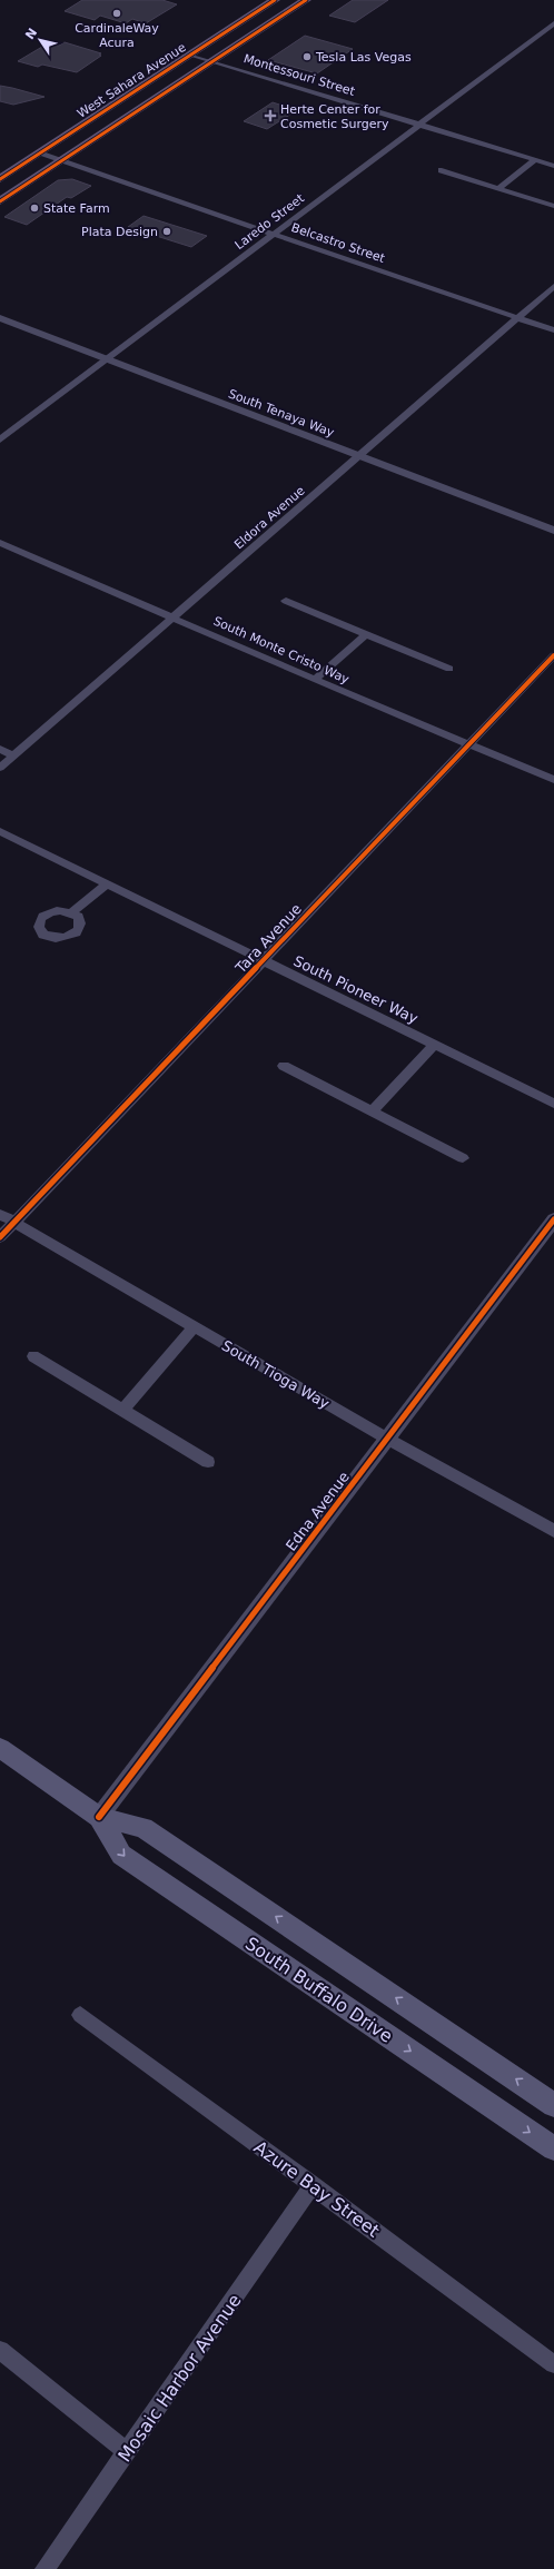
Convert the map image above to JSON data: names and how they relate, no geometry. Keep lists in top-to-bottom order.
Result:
{
  "streets": {
    "main road": ["West Sahara Avenue", "South Buffalo Drive"],
    "street": [
      "Montessouri Street",
      "Laredo Street",
      "Belcastro Street",
      "South Tenaya Way",
      "Eldora Avenue",
      "South Monte Cristo Way",
      "Tara Avenue",
      "South Pioneer Way",
      "South Tioga Way",
      "Edna Avenue",
      "Azure Bay Street",
      "Mosaic Harbor Avenue"
    ]
  },
  "crossings": [
    ["Montessouri Street", "West Sahara Avenue"],
    ["Montessouri Street", "Laredo Street"],
    ["West Sahara Avenue", "Belcastro Street"],
    ["Laredo Street", "Belcastro Street"],
    ["Laredo Street", "South Tenaya Way"],
    ["Belcastro Street", "Eldora Avenue"],
    ["South Tenaya Way", "Eldora Avenue"],
    ["Eldora Avenue", "South Monte Cristo Way"],
    ["South Monte Cristo Way", "Tara Avenue"],
    ["Tara Avenue", "South Pioneer Way"],
    ["Tara Avenue", "South Tioga Way"],
    ["South Tioga Way", "Edna Avenue"],
    ["Edna Avenue", "South Buffalo Drive"],
    ["Azure Bay Street", "Mosaic Harbor Avenue"]
  ],
  "places": {
    "other": [
      "CardinaleWay Acura",
      "Tesla Las Vegas",
      "State Farm",
      "Plata Design"
    ],
    "health": ["Herte Center for Cosmetic Surgery"]
  },
  "north": "top left"
}
